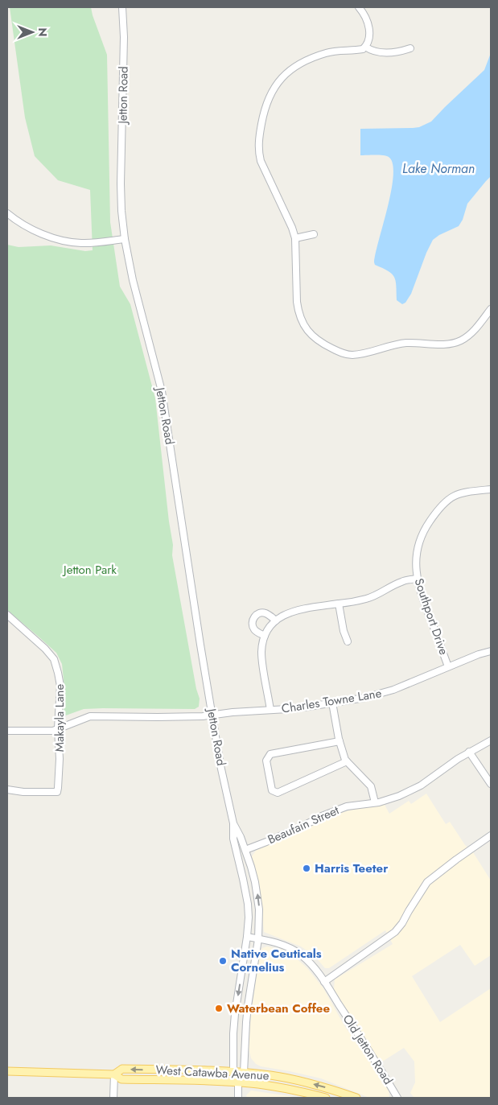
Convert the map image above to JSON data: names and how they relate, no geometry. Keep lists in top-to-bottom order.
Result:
{
  "streets": {
    "main road": ["West Catawba Avenue"],
    "street": [
      "Jetton Road",
      "Southport Drive",
      "Charles Towne Lane",
      "Makayla Lane",
      "Beaufain Street",
      "Old Jetton Road"
    ]
  },
  "crossings": [
    ["Jetton Road", "Charles Towne Lane"],
    ["Jetton Road", "Beaufain Street"],
    ["Jetton Road", "Old Jetton Road"],
    ["Jetton Road", "West Catawba Avenue"],
    ["Southport Drive", "Charles Towne Lane"],
    ["Charles Towne Lane", "Makayla Lane"]
  ],
  "water": ["Lake Norman"],
  "parks": ["Jetton Park"],
  "places": ["Harris Teeter", "Native Ceuticals Cornelius", "Waterbean Coffee"],
  "north": "right"
}
